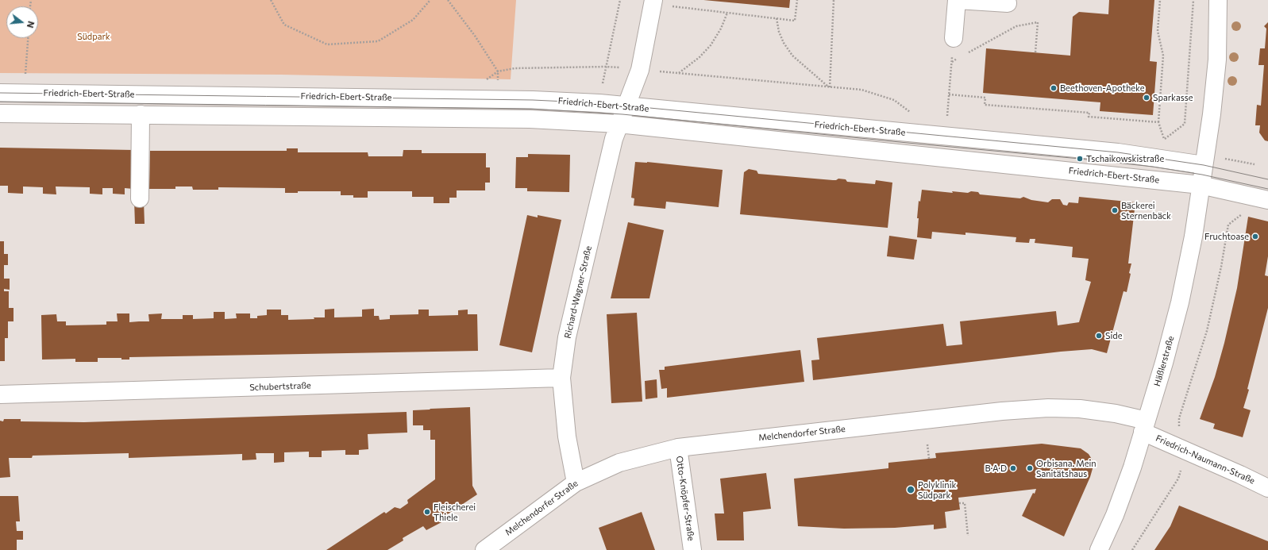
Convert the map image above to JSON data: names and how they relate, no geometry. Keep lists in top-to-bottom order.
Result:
{
  "streets": {
    "street": [
      "Friedrich-Ebert-Straße",
      "Richard-Wagner-Straße",
      "Häßlerstraße",
      "Schubertstraße",
      "Melchendorfer Straße",
      "Friedrich-Naumann-Straße",
      "Otto-Knöpfer-Straße"
    ]
  },
  "crossings": [
    ["Friedrich-Ebert-Straße", "Richard-Wagner-Straße"],
    ["Friedrich-Ebert-Straße", "Häßlerstraße"],
    ["Richard-Wagner-Straße", "Schubertstraße"],
    ["Richard-Wagner-Straße", "Melchendorfer Straße"],
    ["Häßlerstraße", "Melchendorfer Straße"],
    ["Häßlerstraße", "Friedrich-Naumann-Straße"],
    ["Melchendorfer Straße", "Friedrich-Naumann-Straße"],
    ["Melchendorfer Straße", "Otto-Knöpfer-Straße"]
  ],
  "parks": ["Südpark"],
  "places": [
    "Beethoven-Apotheke",
    "Sparkasse",
    "Tschaikowskistraße",
    "Bäckerei Sternenbäck",
    "Fruchtoase",
    "Side",
    "B·A·D",
    "Orbisana. Mein Sanitätshaus",
    "Polyklinik Südpark",
    "Fleischerei Thiele"
  ],
  "north": "right"
}
